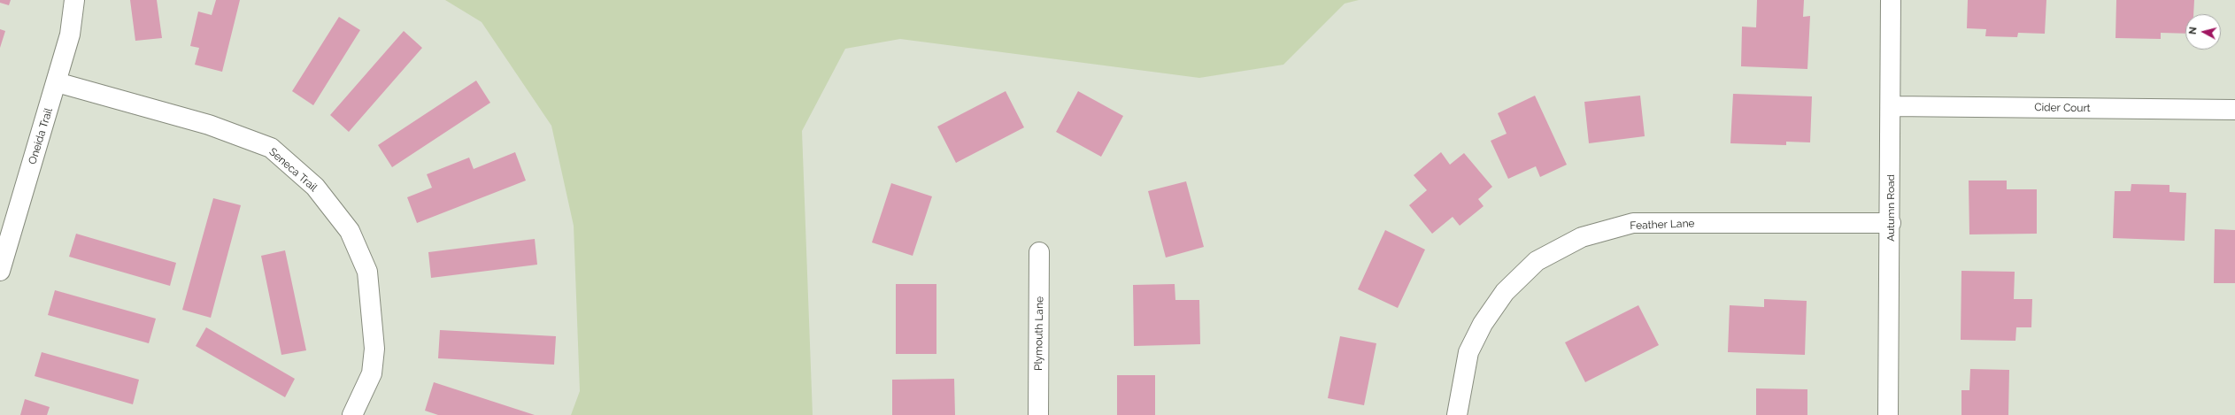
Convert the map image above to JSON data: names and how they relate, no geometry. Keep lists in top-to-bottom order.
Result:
{
  "streets": {
    "street": [
      "Cider Court",
      "Oneida Trail",
      "Seneca Trail",
      "Autumn Road",
      "Feather Lane",
      "Plymouth Lane"
    ]
  },
  "crossings": [
    ["Cider Court", "Autumn Road"],
    ["Oneida Trail", "Seneca Trail"],
    ["Autumn Road", "Feather Lane"]
  ],
  "north": "left"
}
